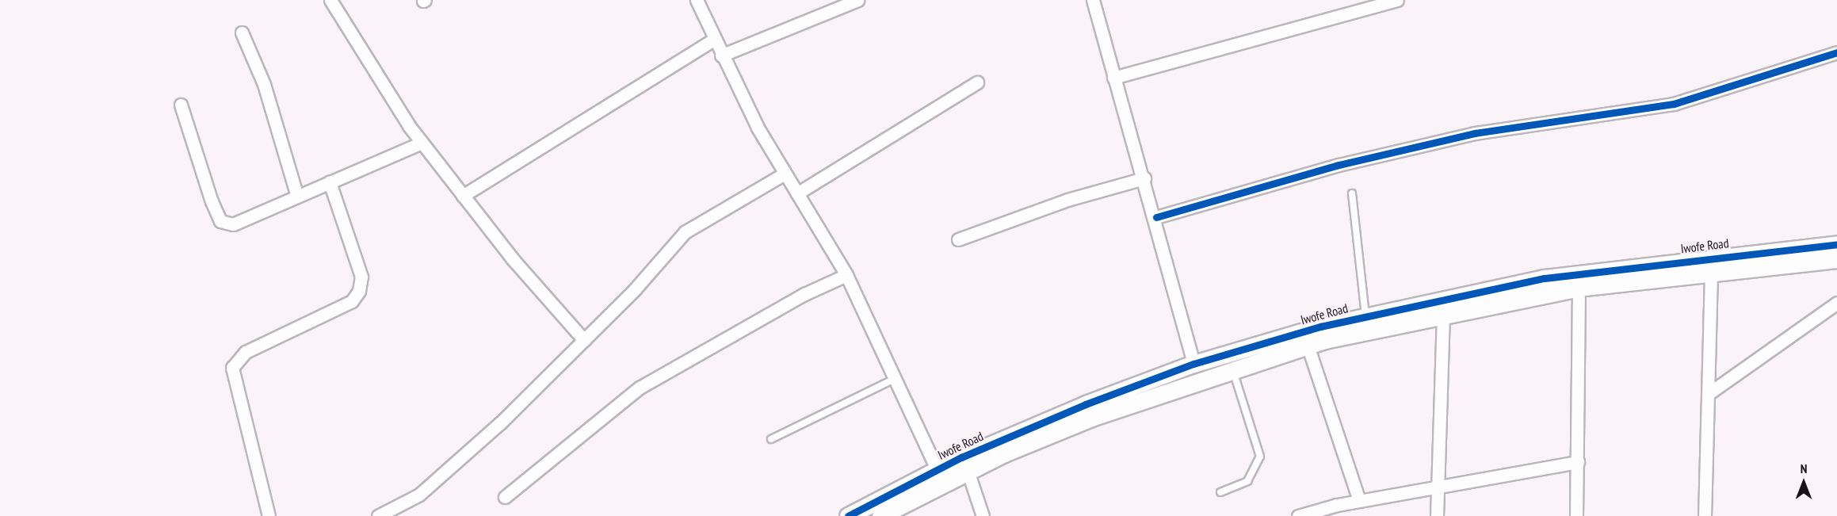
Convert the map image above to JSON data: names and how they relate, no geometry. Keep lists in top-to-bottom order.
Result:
{
  "streets": {
    "street": ["Iwofe Road"]
  },
  "north": "top"
}
